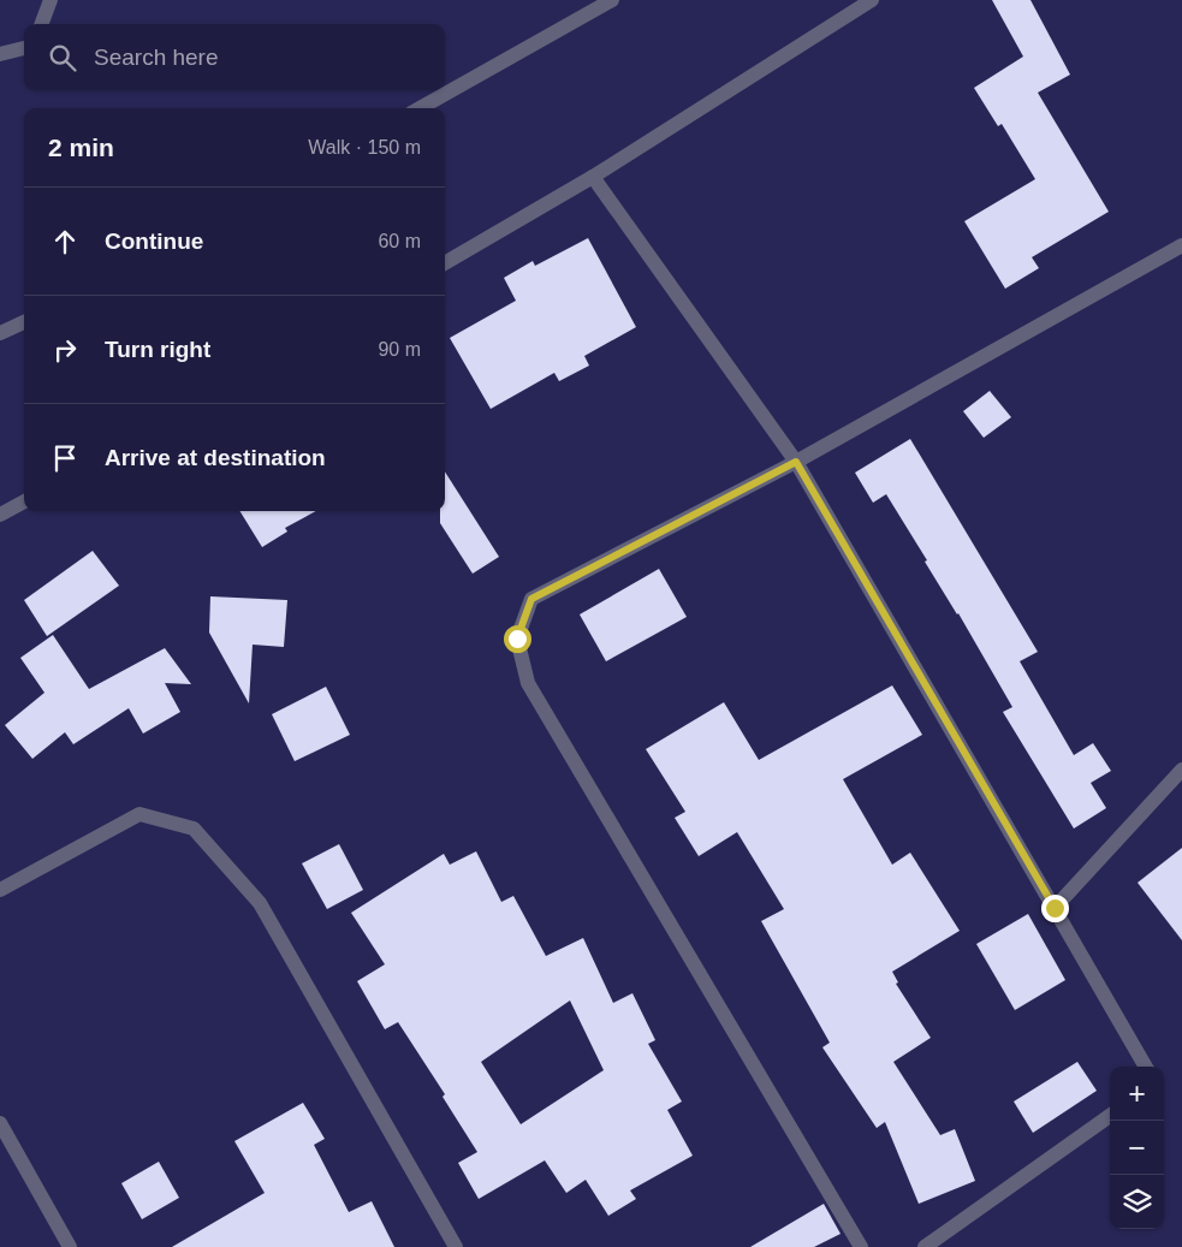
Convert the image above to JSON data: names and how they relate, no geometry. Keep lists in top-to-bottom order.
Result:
{
  "page": {
    "search": "Search here",
    "heading": ["2 min", "Walk · 150 m"],
    "list": [
      ["Continue", "60 m"],
      ["Turn right", "90 m"],
      "Arrive at destination"
    ],
    "map_buttons": ["+", "−"]
  }
}
